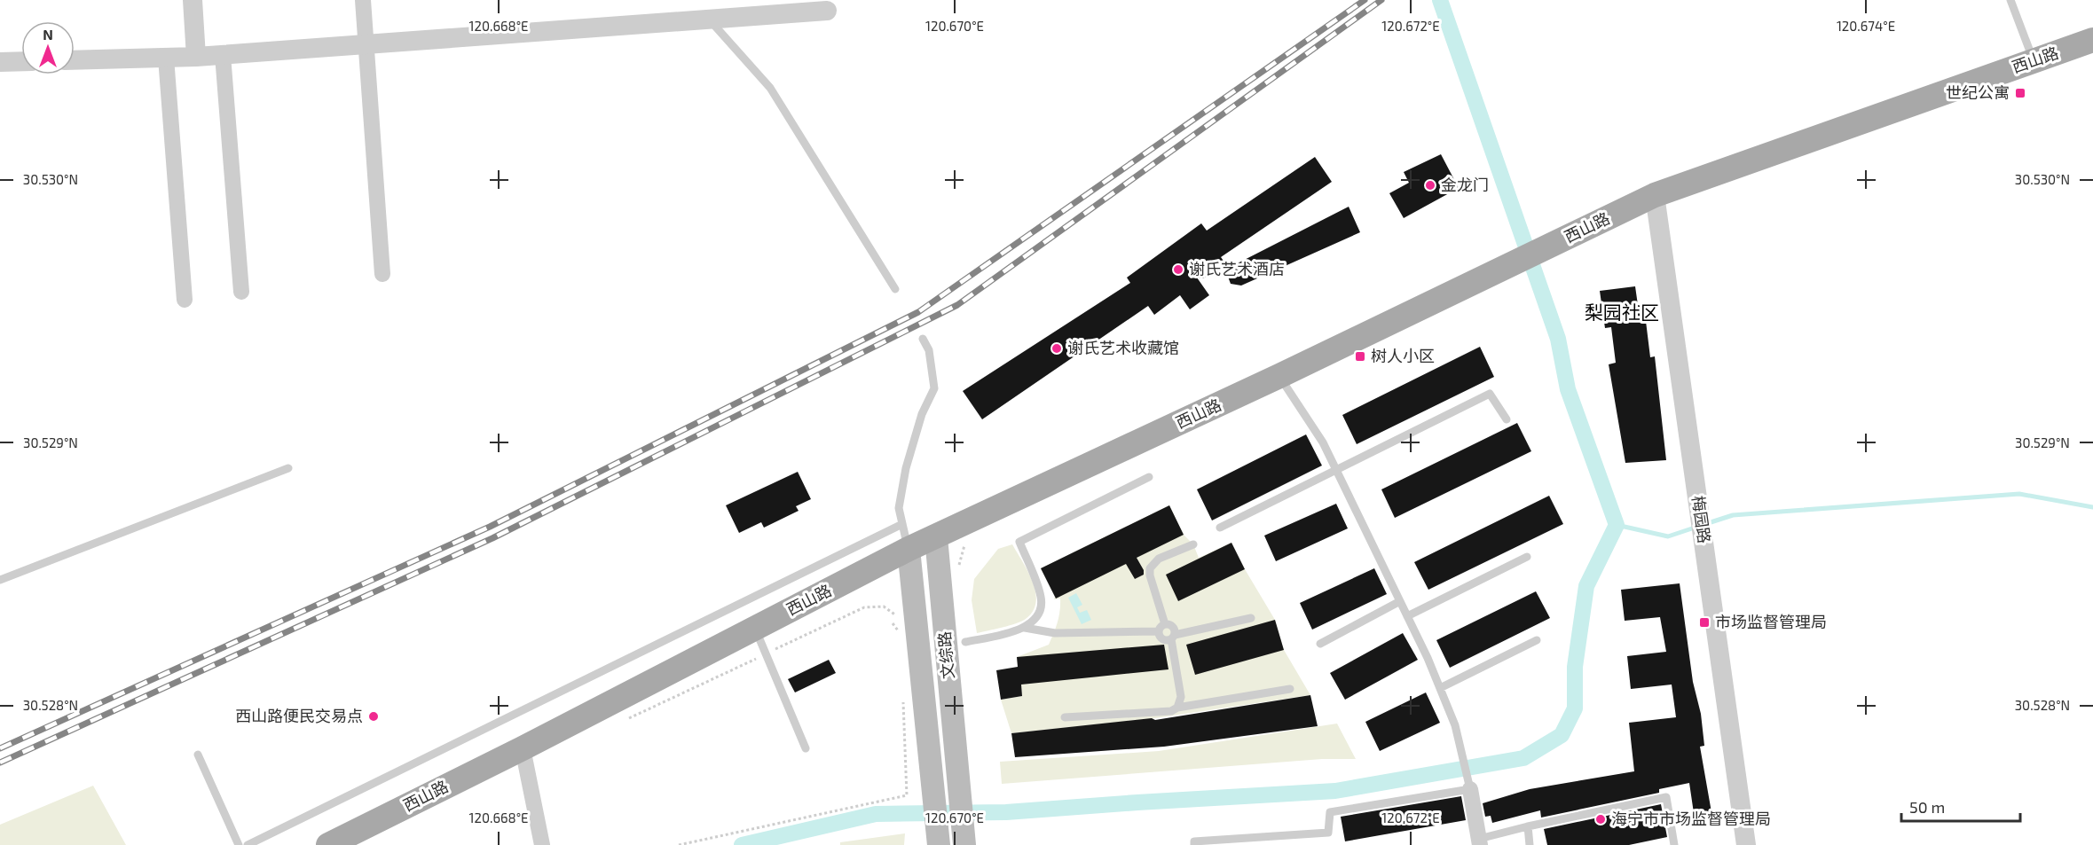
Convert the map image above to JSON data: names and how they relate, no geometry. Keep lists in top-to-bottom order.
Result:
{
  "streets": {
    "main road": ["西山路", "文综路"],
    "street": ["梅园路"]
  },
  "crossings": [
    ["西山路", "梅园路"],
    ["西山路", "文综路"]
  ],
  "districts": ["梨园社区"],
  "places": {
    "transit": ["世纪公寓", "树人小区", "市场监督管理局"],
    "other": [
      "金龙门",
      "谢氏艺术酒店",
      "谢氏艺术收藏馆",
      "西山路便民交易点",
      "海宁市市场监督管理局"
    ]
  },
  "scale_bar": "50 m",
  "north": "top",
  "coordinates": [
    "120.668°E",
    "120.670°E",
    "120.672°E",
    "120.674°E",
    "30.530°N",
    "30.529°N",
    "30.528°N"
  ]
}
